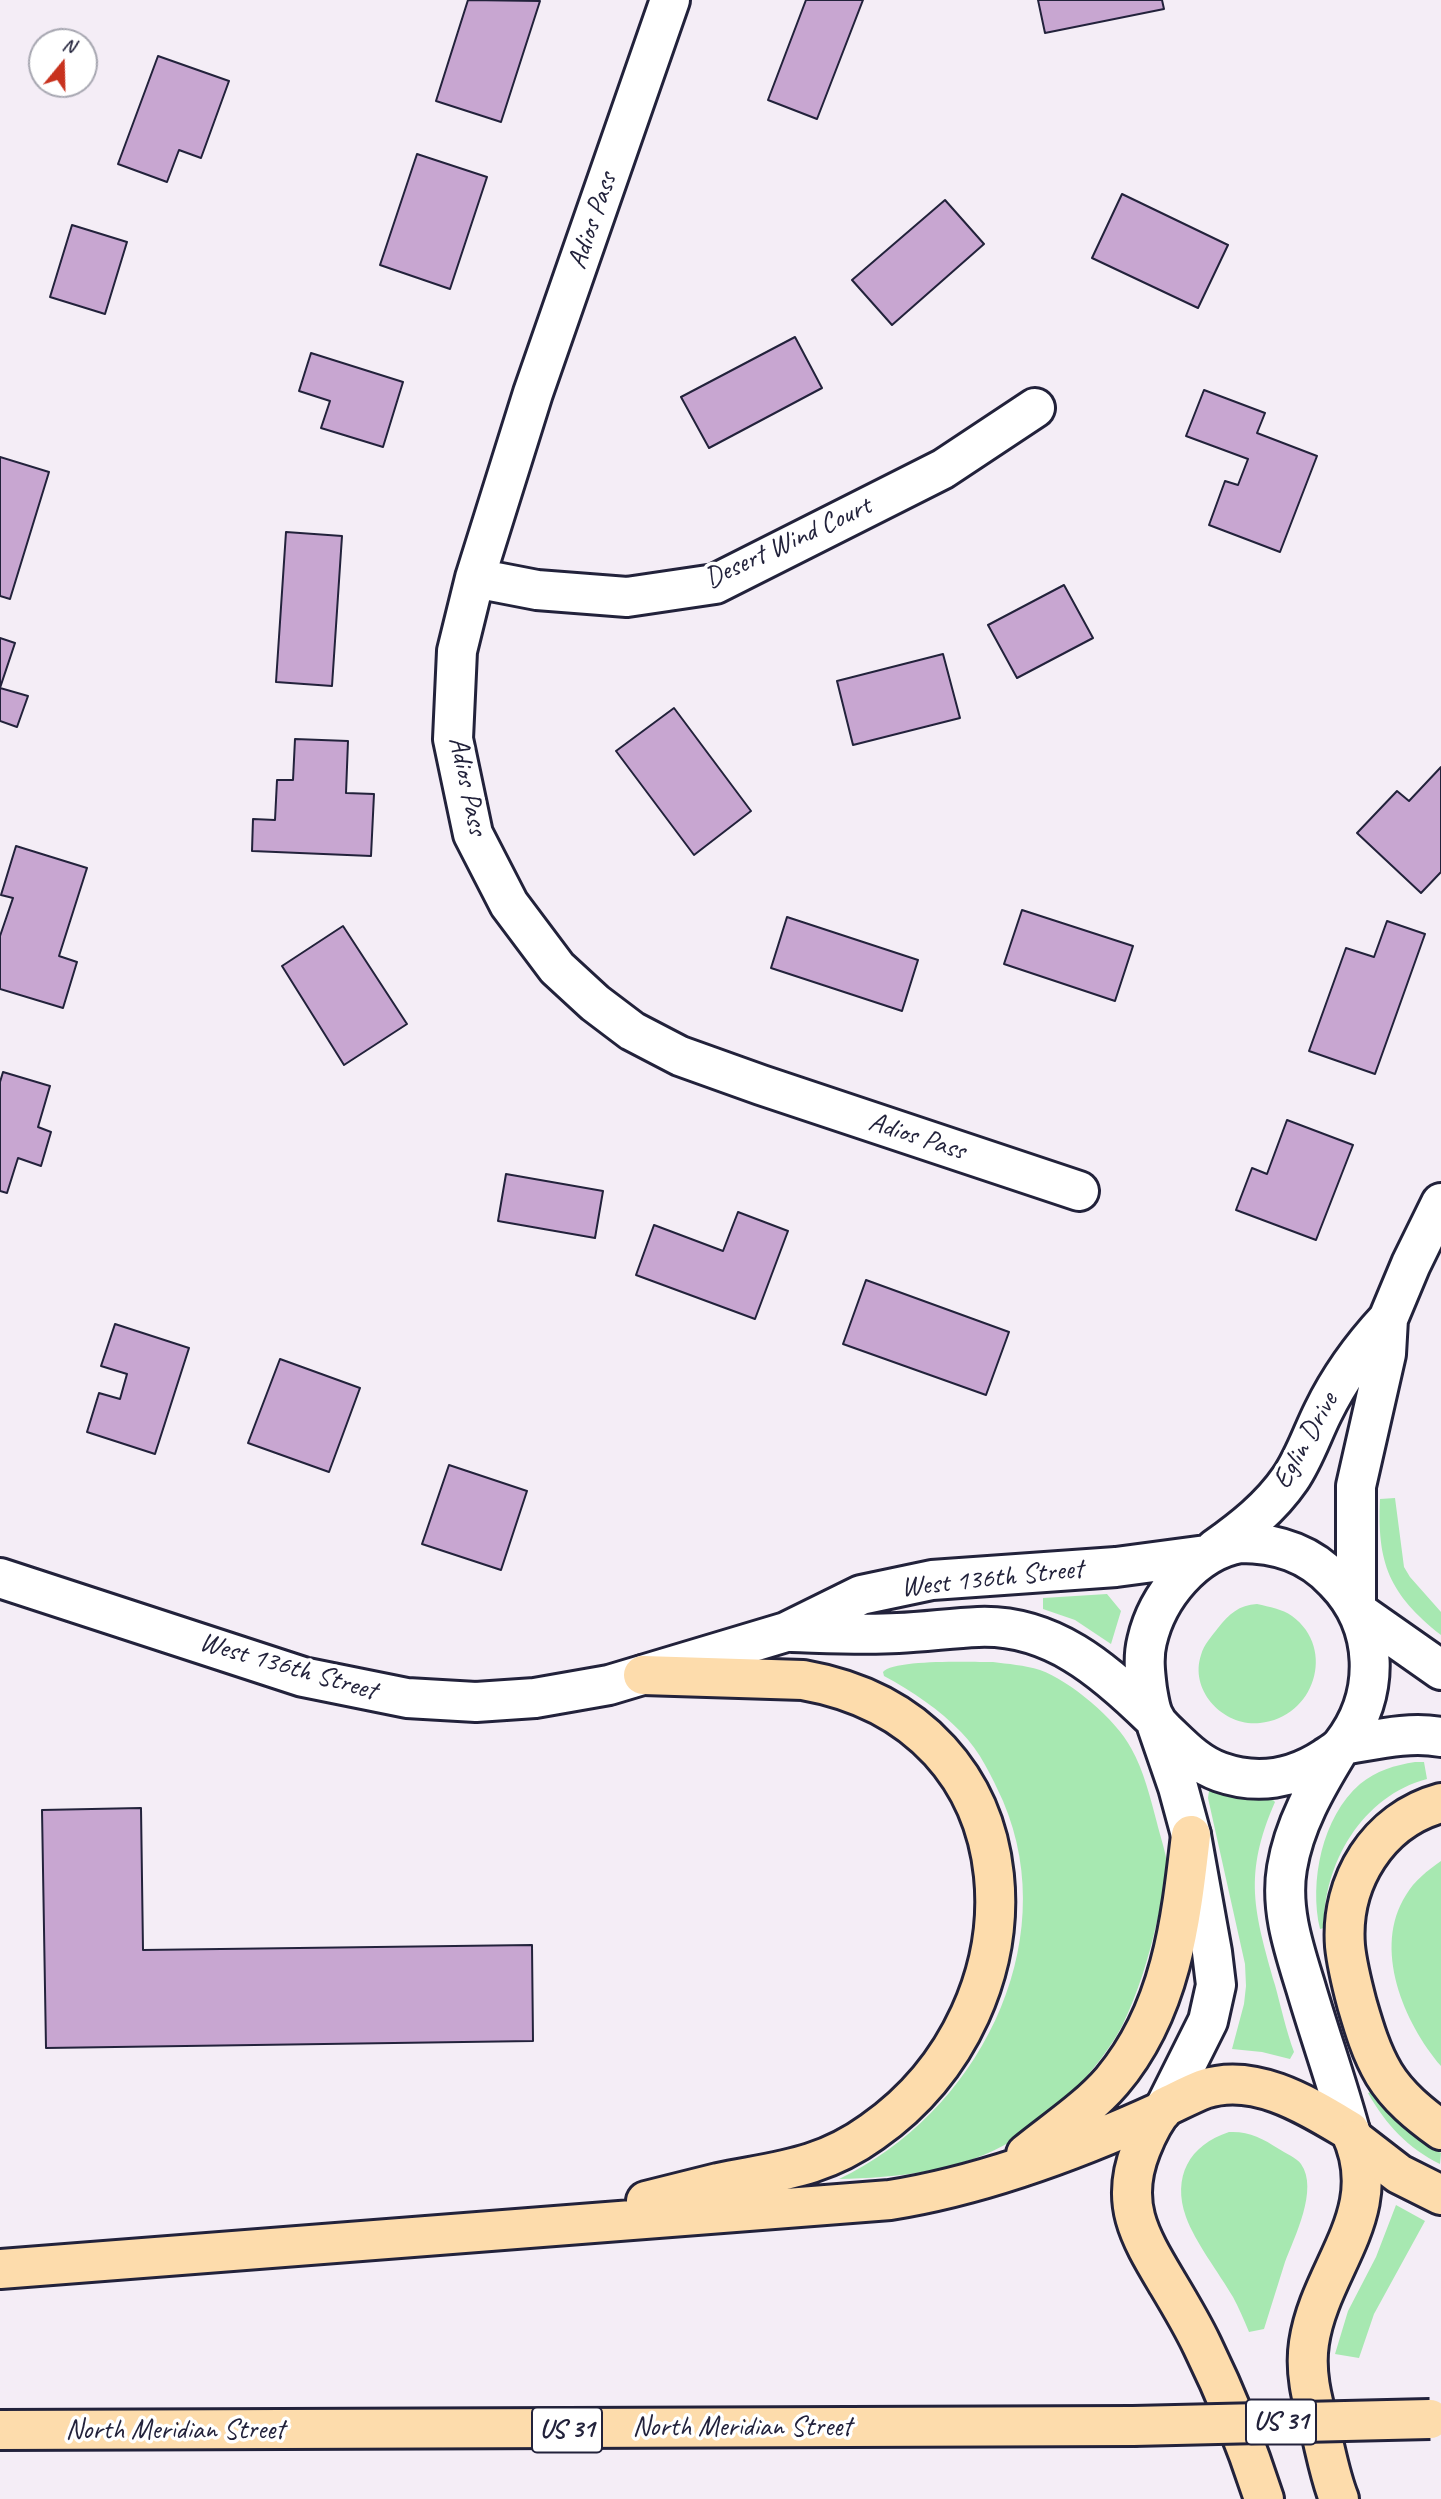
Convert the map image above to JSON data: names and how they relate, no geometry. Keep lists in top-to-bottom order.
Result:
{
  "streets": {
    "main road": ["US 31", "North Meridian Street"],
    "street": [
      "Adios Pass",
      "Desert Wind Court",
      "Eglin Drive",
      "West 136th Street"
    ]
  },
  "crossings": [
    ["Adios Pass", "Desert Wind Court"],
    ["Eglin Drive", "West 136th Street"]
  ],
  "north": "top"
}
